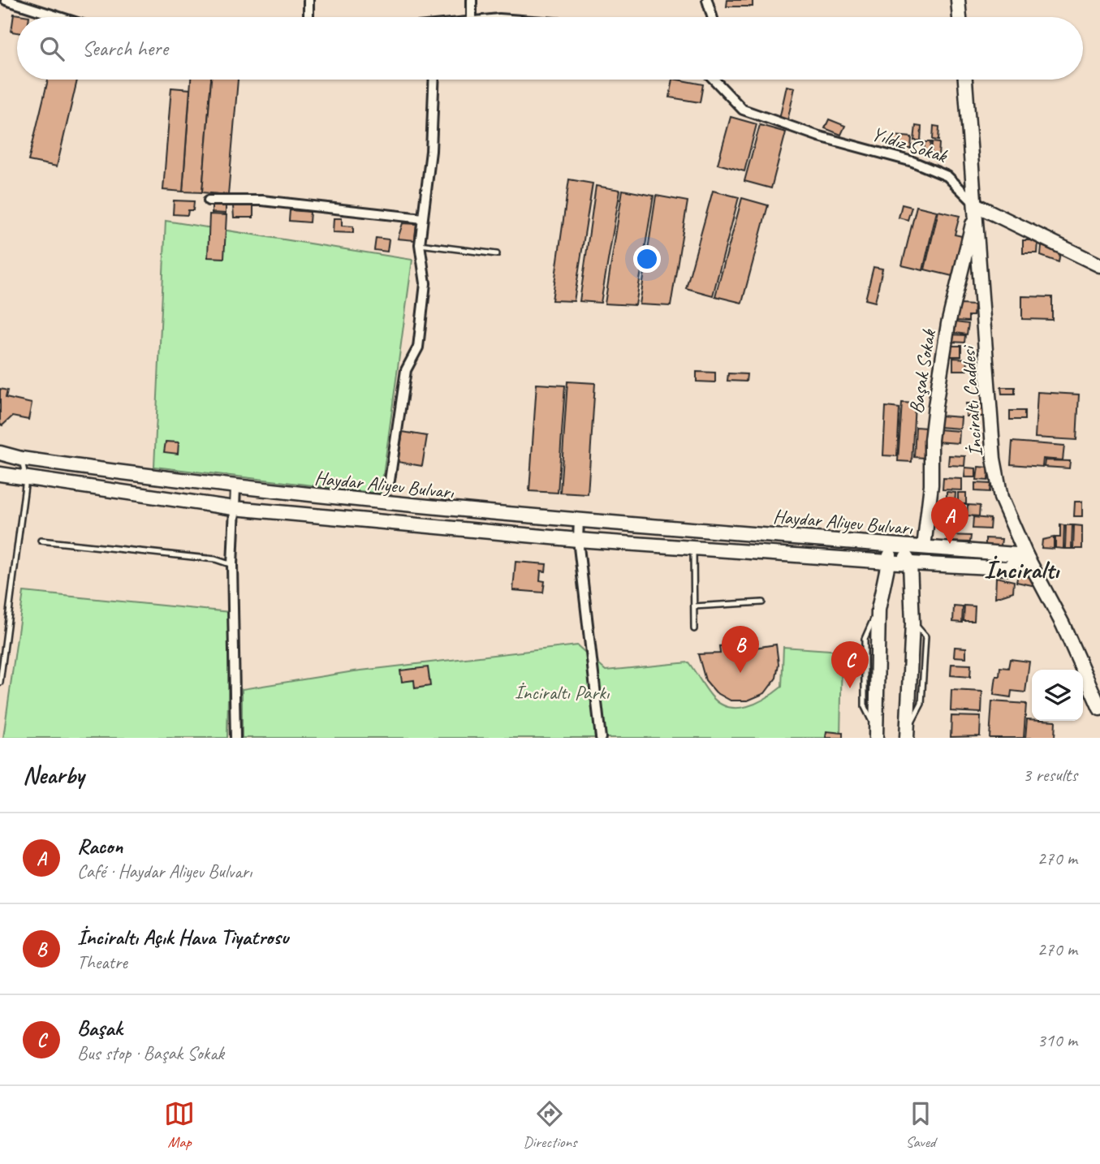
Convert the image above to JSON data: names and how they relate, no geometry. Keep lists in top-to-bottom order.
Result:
{
  "streets": {
    "main road": [
      "Yıldız Sokak",
      "Başak Sokak",
      "İnciraltı Caddesi",
      "Haydar Aliyev Bulvarı"
    ]
  },
  "crossings": [
    ["Yıldız Sokak", "Başak Sokak"],
    ["Yıldız Sokak", "İnciraltı Caddesi"],
    ["Başak Sokak", "İnciraltı Caddesi"],
    ["Başak Sokak", "Haydar Aliyev Bulvarı"],
    ["İnciraltı Caddesi", "Haydar Aliyev Bulvarı"]
  ],
  "districts": ["İnciraltı"],
  "parks": ["İnciraltı Parkı"],
  "page": {
    "search": "Search here",
    "pins": ["A", "B", "C"],
    "heading": ["Nearby", "3 results"],
    "list": [
      {
        "mark": "A",
        "name": "Racon",
        "note": "Café · Haydar Aliyev Bulvarı",
        "value": "270 m"
      },
      {
        "mark": "B",
        "name": "İnciraltı Açık Hava Tiyatrosu",
        "note": "Theatre",
        "value": "270 m"
      },
      {
        "mark": "C",
        "name": "Başak",
        "note": "Bus stop · Başak Sokak",
        "value": "310 m"
      }
    ],
    "nav": ["Map", "Directions", "Saved"]
  }
}
